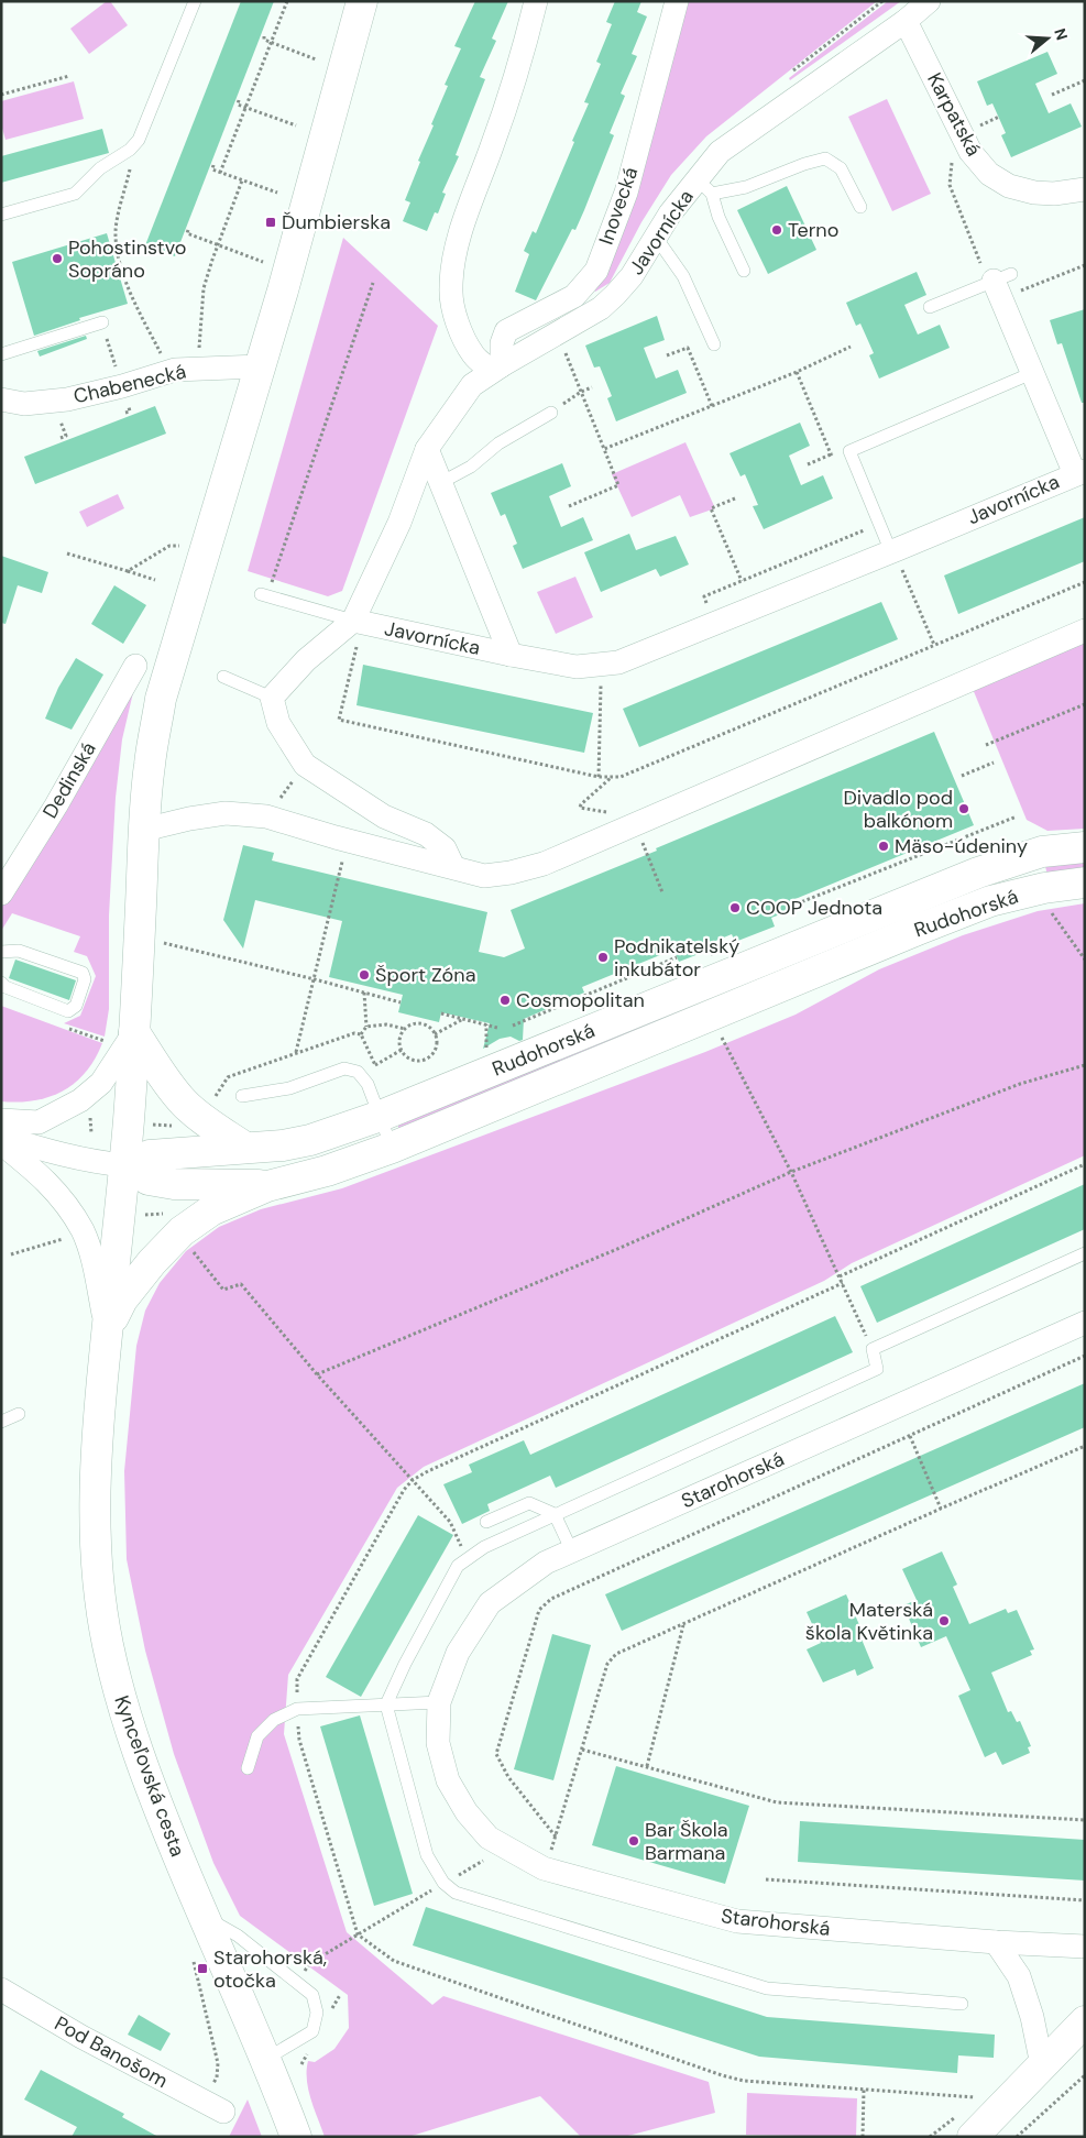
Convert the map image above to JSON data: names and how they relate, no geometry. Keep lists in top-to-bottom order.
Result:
{
  "streets": {
    "street": [
      "Karpatská",
      "Inovecká",
      "Javornícka",
      "Chabenecká",
      "Dedinská",
      "Rudohorská",
      "Starohorská",
      "Kynceľovská cesta",
      "Pod Banošom"
    ]
  },
  "crossings": [
    ["Karpatská", "Javornícka"],
    ["Inovecká", "Javornícka"],
    ["Chabenecká", "Kynceľovská cesta"],
    ["Rudohorská", "Kynceľovská cesta"]
  ],
  "places": {
    "transit": ["Ďumbierska", "Starohorská, otočka"],
    "other": [
      "Terno",
      "Pohostinstvo Sopráno",
      "Divadlo pod balkónom",
      "Mäso-údeniny",
      "COOP Jednota",
      "Podnikatelský inkubátor",
      "Šport Zóna",
      "Cosmopolitan",
      "Materská škola Květinka",
      "Bar Škola Barmana"
    ]
  },
  "north": "right"
}
